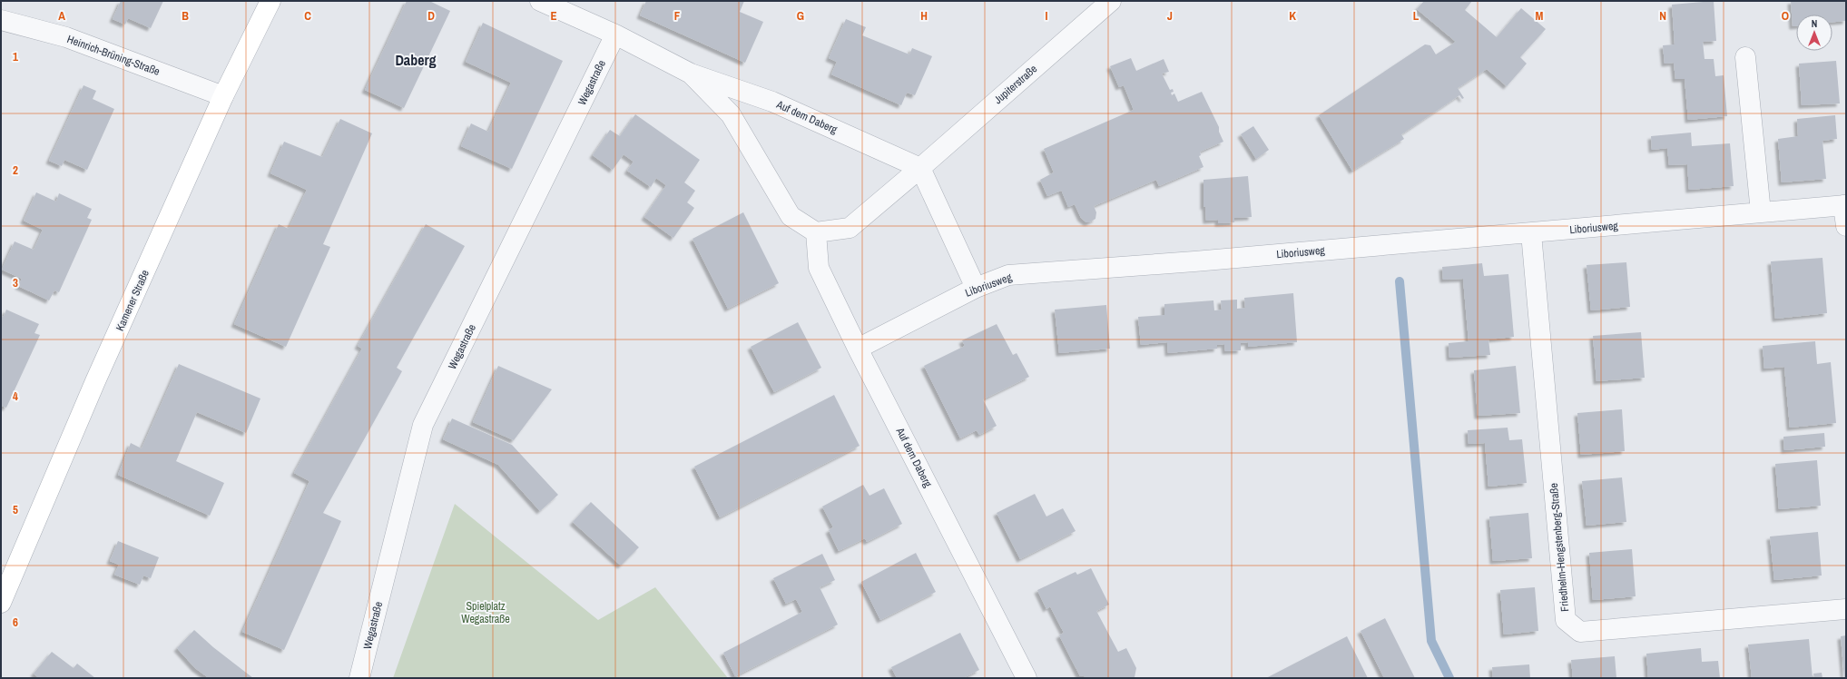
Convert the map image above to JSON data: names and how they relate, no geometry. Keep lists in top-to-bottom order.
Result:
{
  "streets": {
    "main road": ["Kamener Straße"],
    "street": [
      "Heinrich-Brüning-Straße",
      "Wegastraße",
      "Jupiterstraße",
      "Auf dem Daberg",
      "Liboriusweg",
      "Friedhelm-Hengstenberg-Straße"
    ]
  },
  "crossings": [
    ["Heinrich-Brüning-Straße", "Kamener Straße"],
    ["Wegastraße", "Auf dem Daberg"],
    ["Jupiterstraße", "Auf dem Daberg"],
    ["Auf dem Daberg", "Liboriusweg"],
    ["Liboriusweg", "Friedhelm-Hengstenberg-Straße"]
  ],
  "districts": ["Daberg"],
  "parks": ["Spielplatz Wegastraße"],
  "north": "top",
  "grid": {
    "columns": [
      "A",
      "B",
      "C",
      "D",
      "E",
      "F",
      "G",
      "H",
      "I",
      "J",
      "K",
      "L",
      "M",
      "N",
      "O"
    ],
    "rows": [
      "1",
      "2",
      "3",
      "4",
      "5",
      "6"
    ]
  }
}
